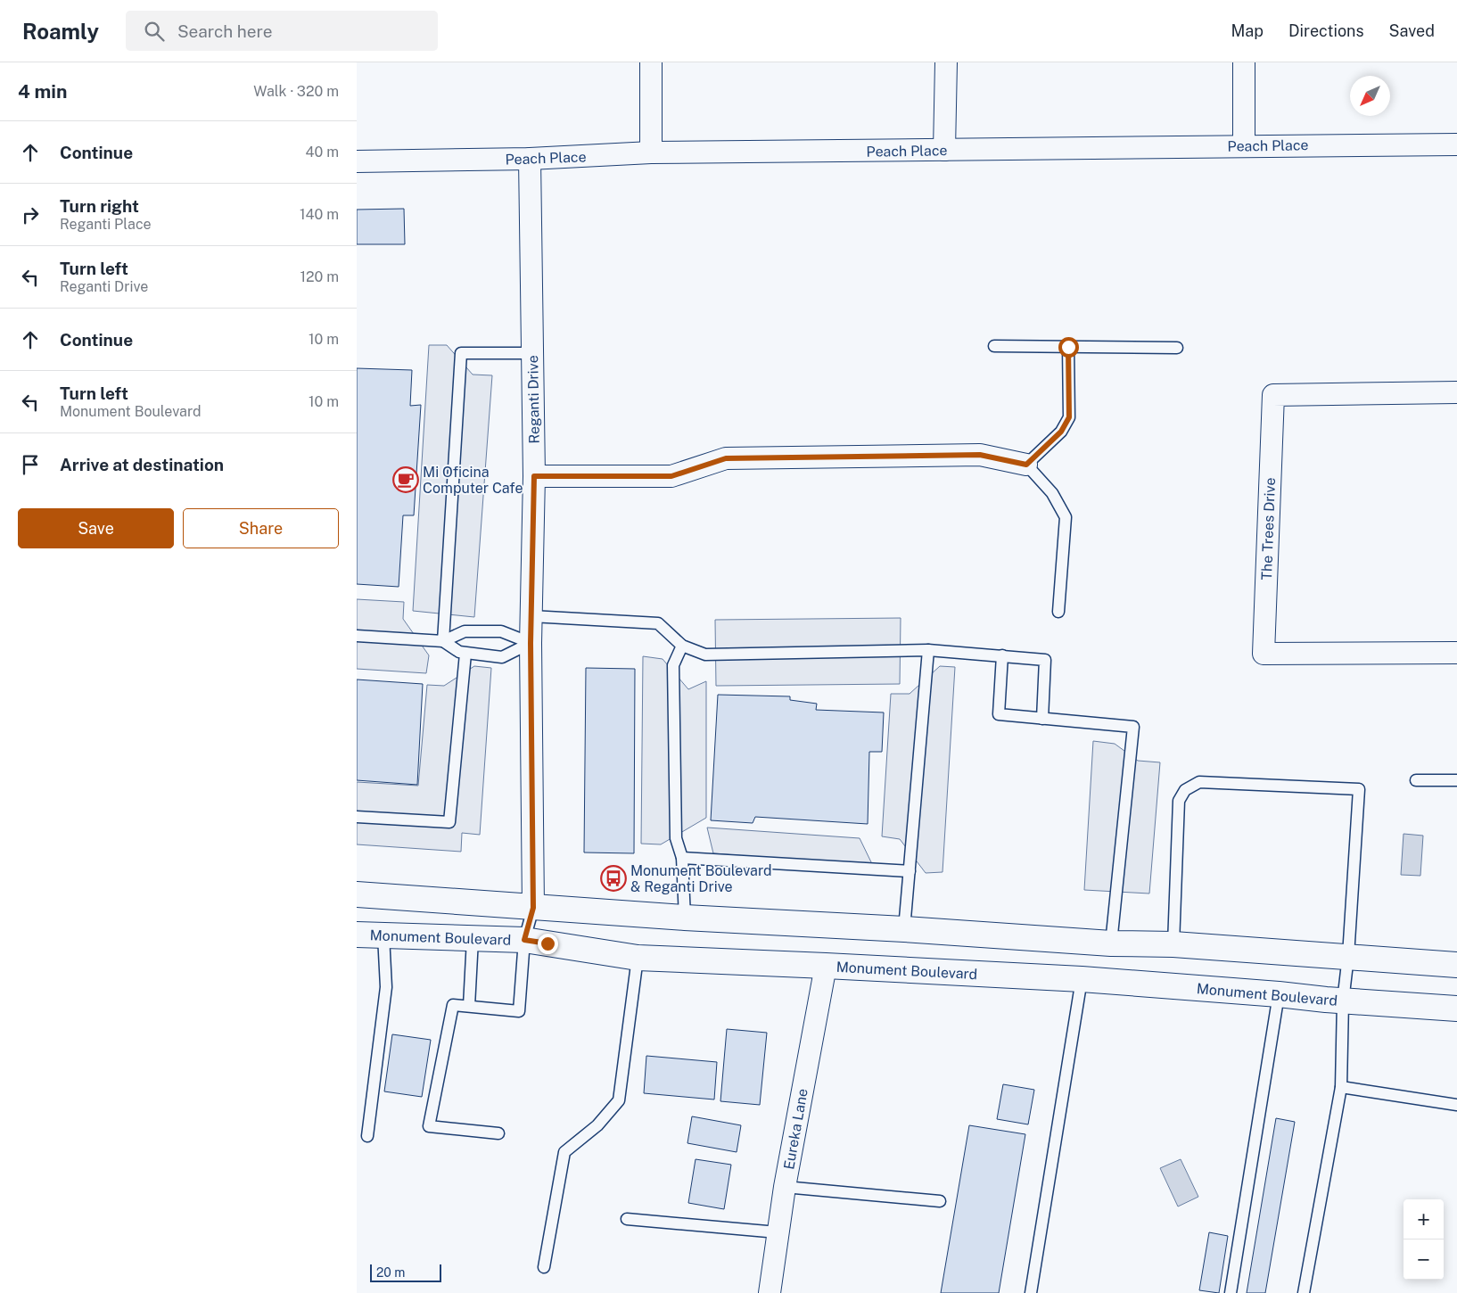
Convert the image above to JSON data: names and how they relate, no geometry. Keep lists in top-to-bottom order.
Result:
{
  "streets": {
    "main road": ["Monument Boulevard"],
    "street": [
      "Peach Place",
      "Reganti Drive",
      "The Trees Drive",
      "Eureka Lane"
    ]
  },
  "crossings": [
    ["Peach Place", "Reganti Drive"],
    ["Monument Boulevard", "Eureka Lane"]
  ],
  "places": {
    "cafe": ["Mi Oficina Computer Cafe"],
    "bus stop": ["Monument Boulevard & Reganti Drive"]
  },
  "scale_bar": "20 m",
  "north": "bottom left",
  "page": {
    "header": "Roamly",
    "search": "Search here",
    "nav": ["Map", "Directions", "Saved"],
    "heading": ["4 min", "Walk · 320 m"],
    "list": [
      ["Continue", "40 m"],
      ["Turn right", "Reganti Place", "140 m"],
      ["Turn left", "Reganti Drive", "120 m"],
      ["Continue", "10 m"],
      ["Turn left", "Monument Boulevard", "10 m"],
      "Arrive at destination"
    ],
    "buttons": ["Save", "Share"],
    "map_buttons": ["+", "−"],
    "scale": "20 m"
  }
}
